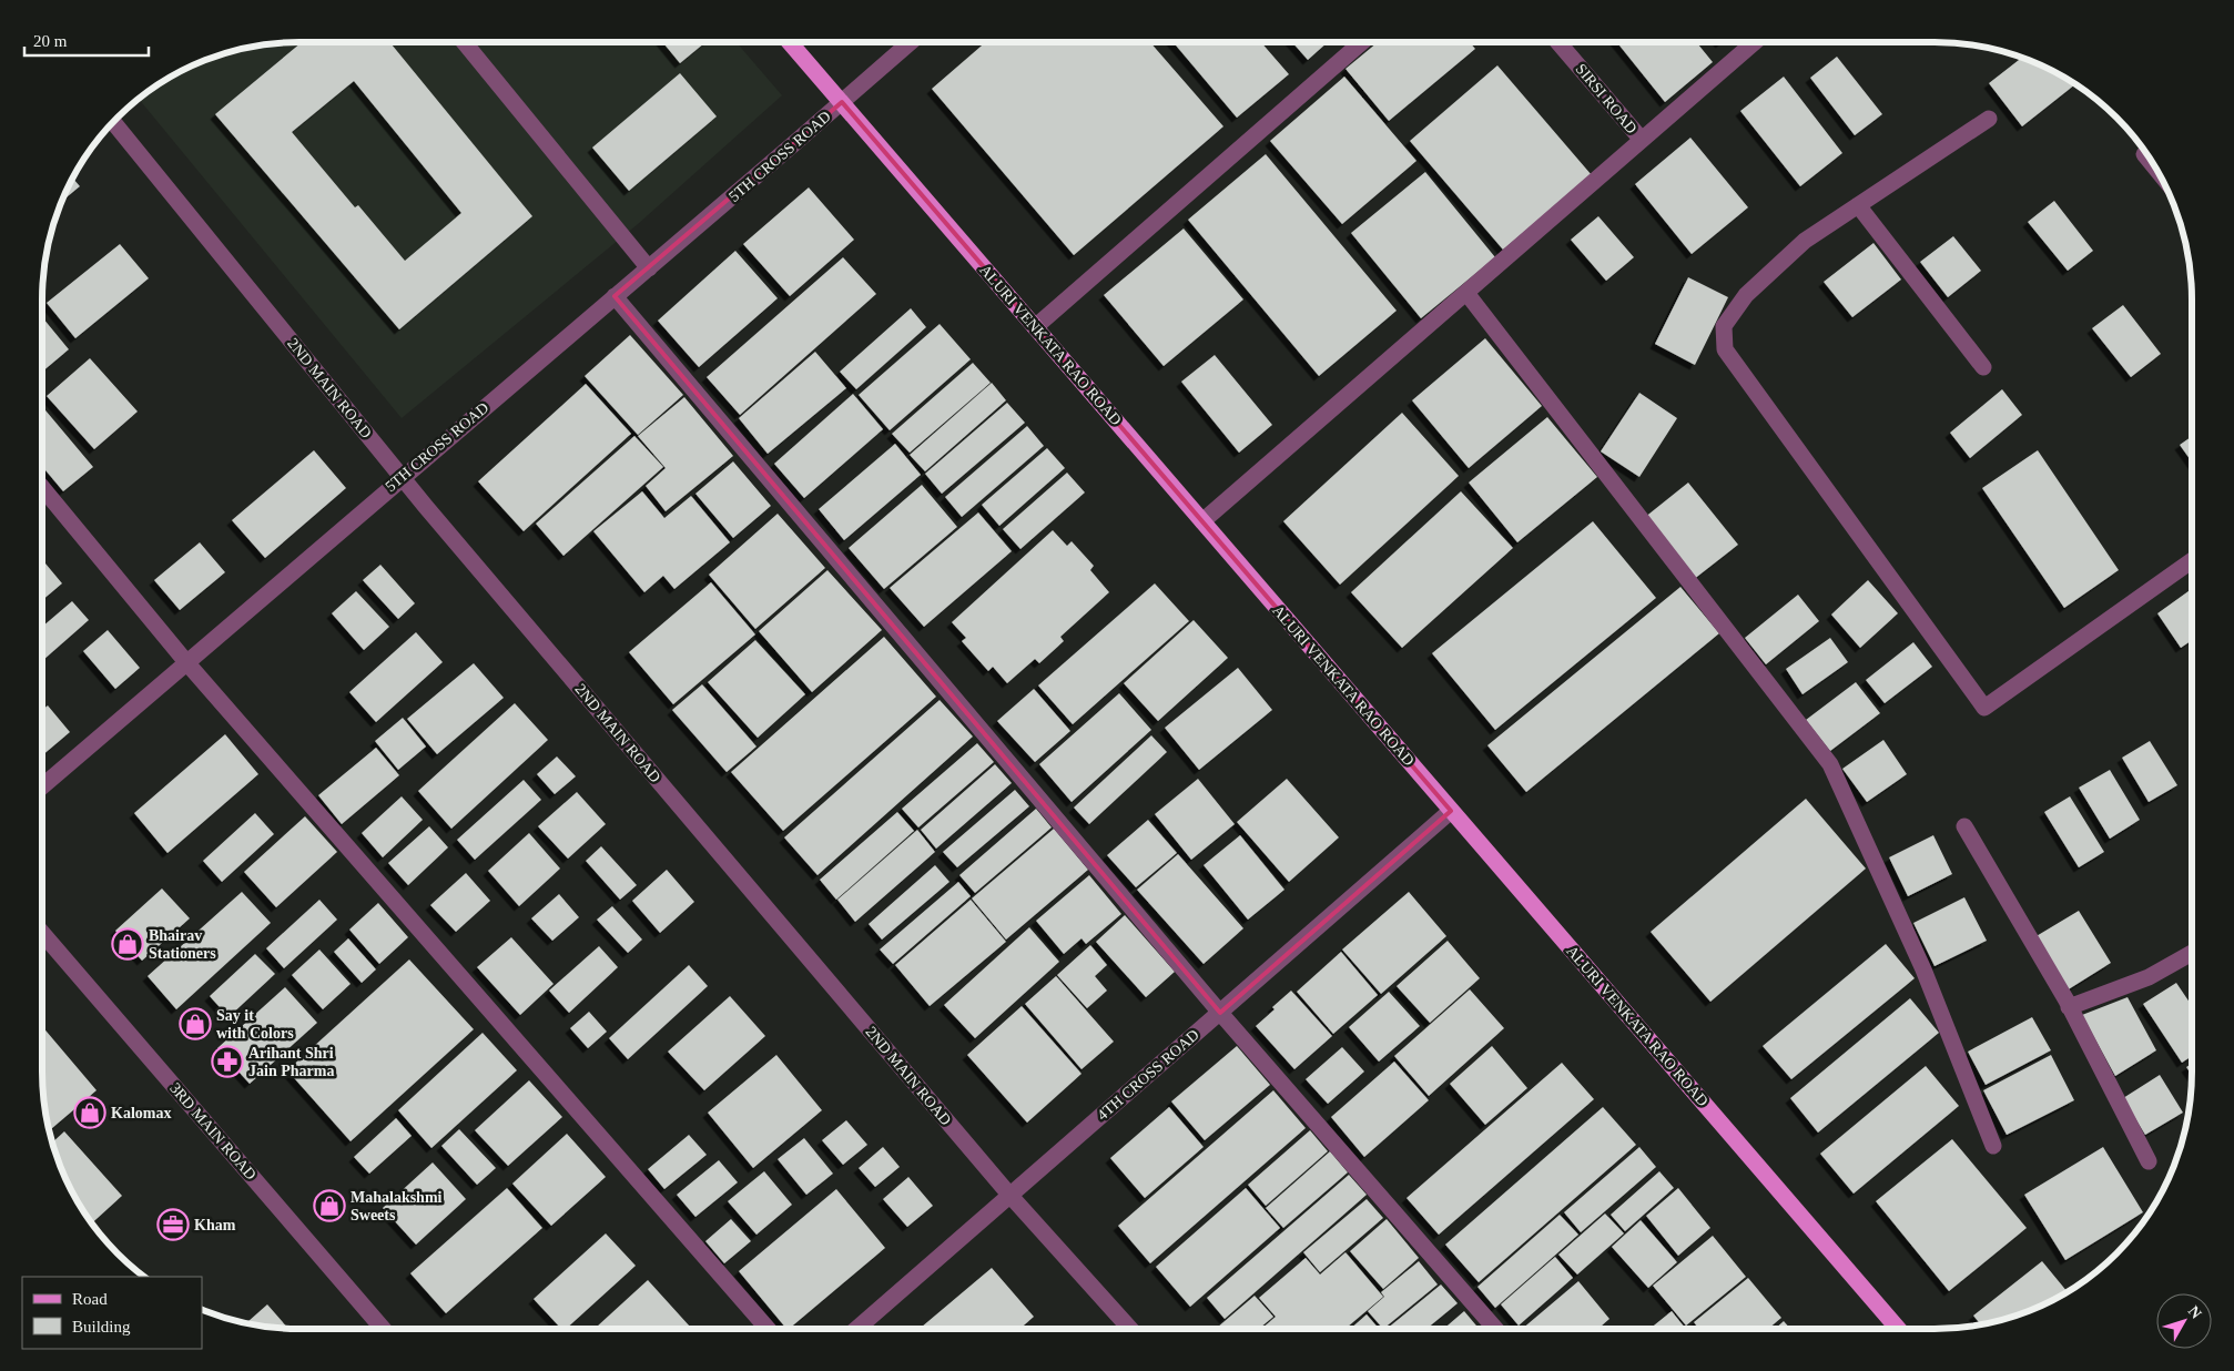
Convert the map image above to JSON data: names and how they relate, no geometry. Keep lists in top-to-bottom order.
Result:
{
  "streets": {
    "main road": ["ALURI VENKATA RAO ROAD"],
    "street": [
      "SIRSI ROAD",
      "5TH CROSS ROAD",
      "2ND MAIN ROAD",
      "4TH CROSS ROAD",
      "3RD MAIN ROAD"
    ]
  },
  "crossings": [
    ["5TH CROSS ROAD", "ALURI VENKATA RAO ROAD"],
    ["5TH CROSS ROAD", "2ND MAIN ROAD"],
    ["ALURI VENKATA RAO ROAD", "4TH CROSS ROAD"],
    ["2ND MAIN ROAD", "4TH CROSS ROAD"]
  ],
  "places": {
    "shop": [
      "Bhairav Stationers",
      "Say it with Colors",
      "Kalomax",
      "Mahalakshmi Sweets"
    ],
    "pharmacy": ["Arihant Shri Jain Pharma"],
    "office": ["Kham"]
  },
  "legend": ["Road", "Building"],
  "scale_bar": "20 m",
  "north": "top right"
}
